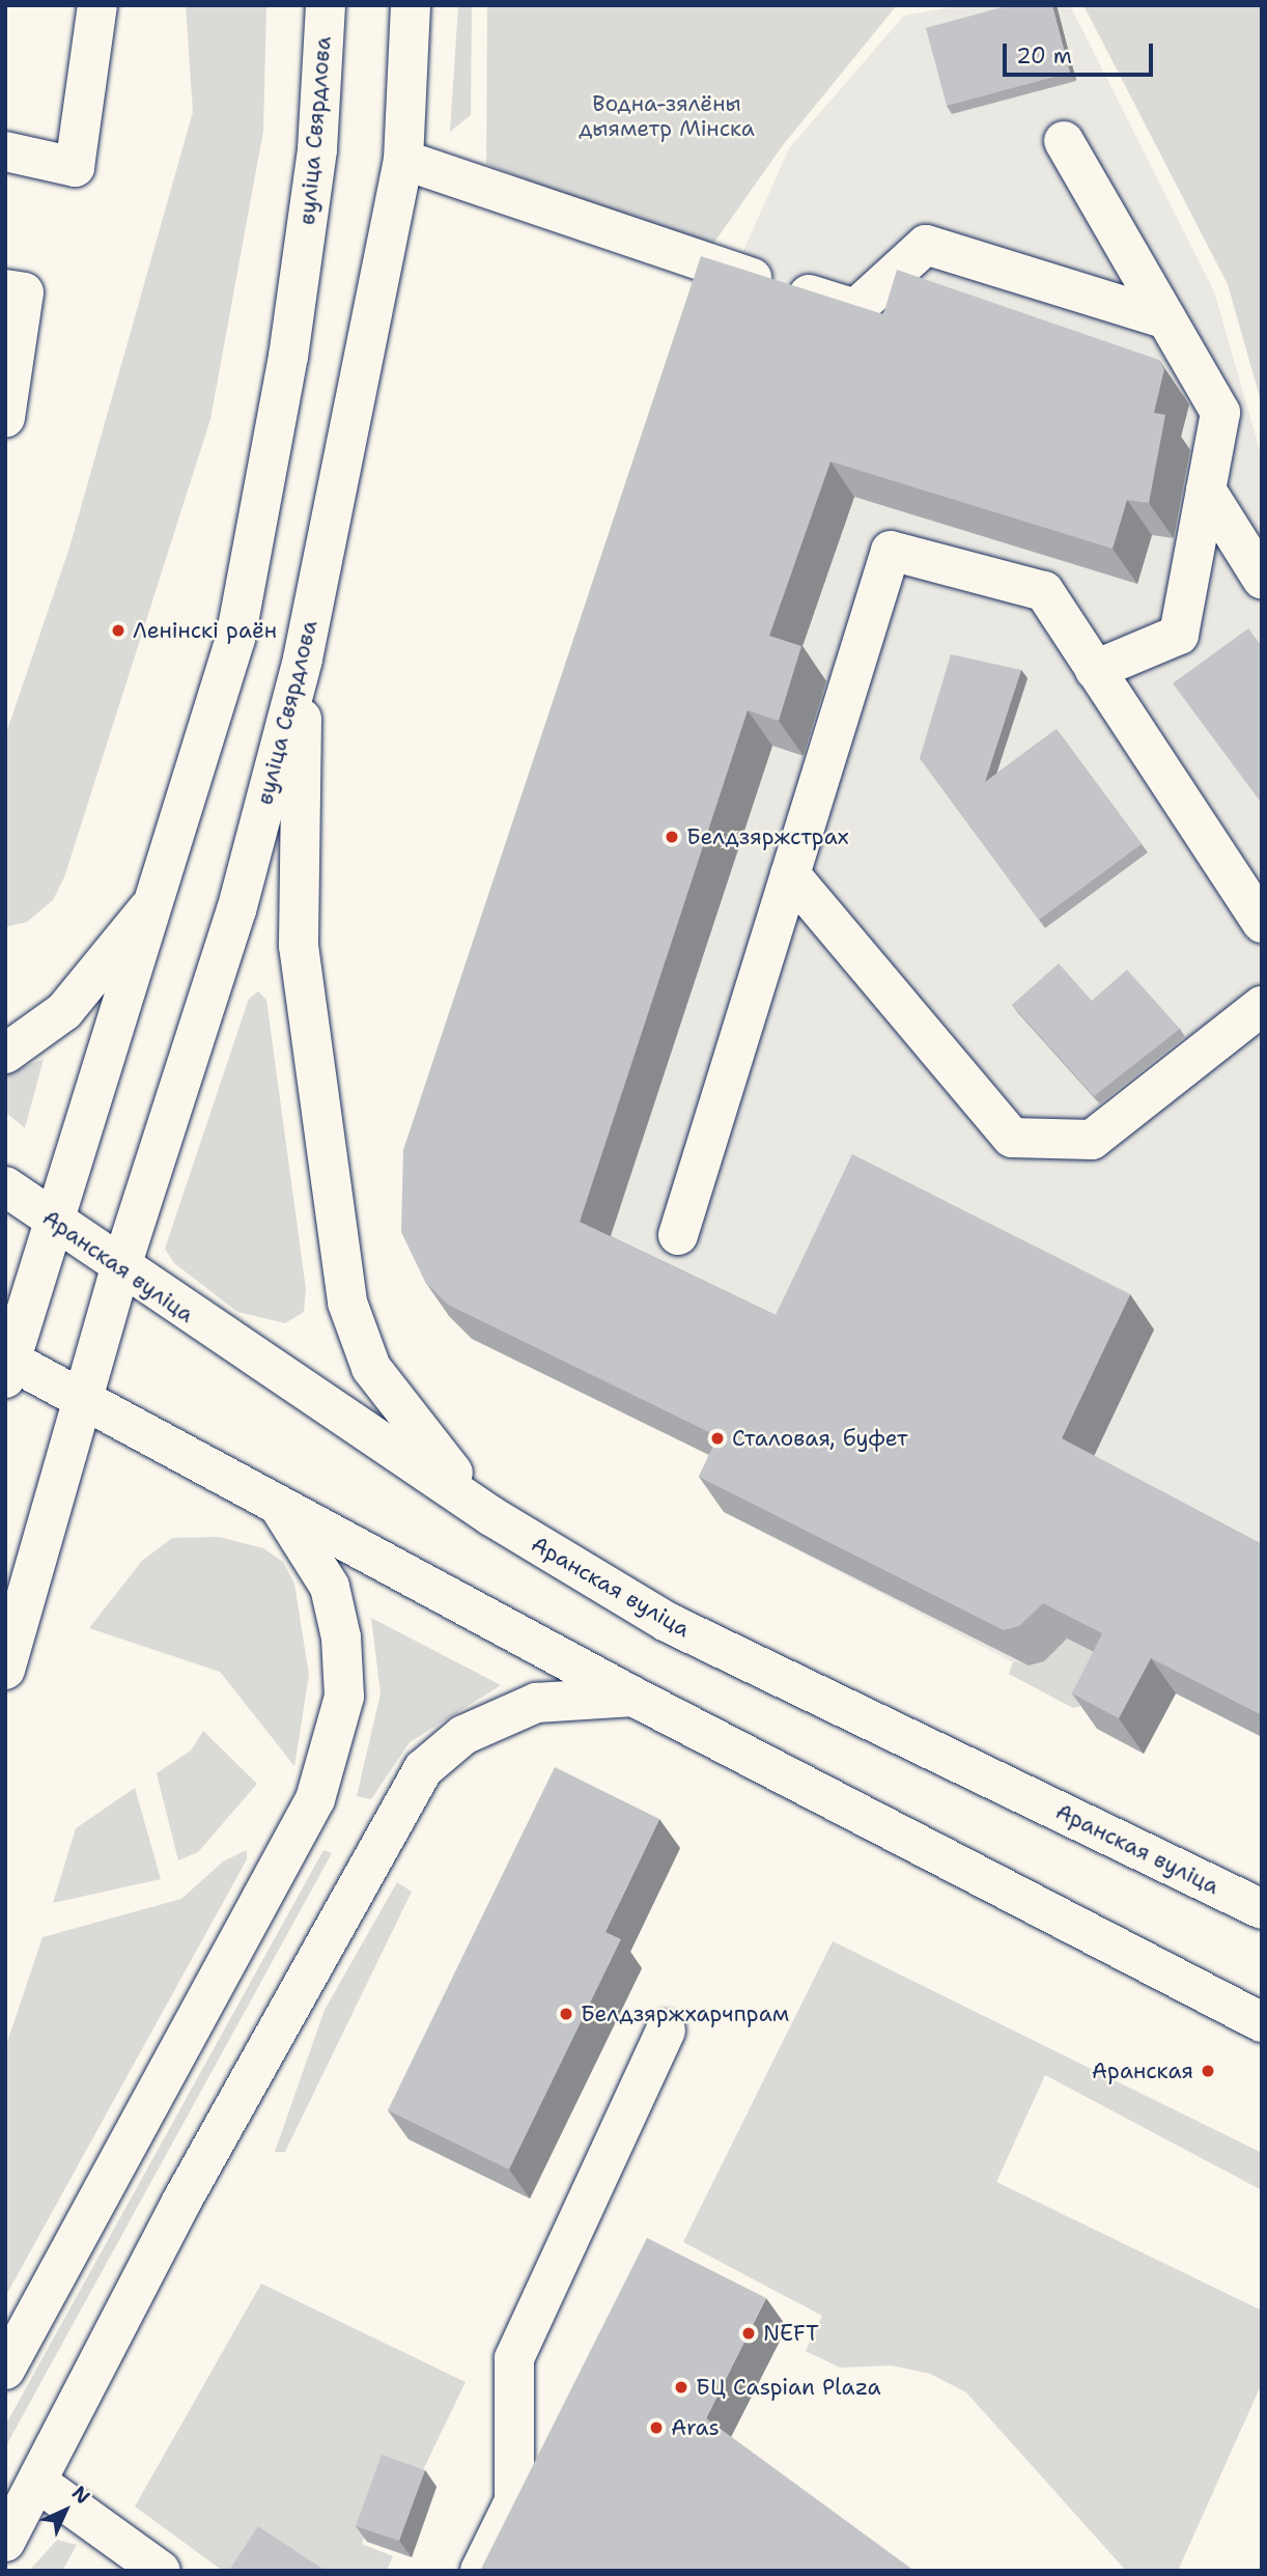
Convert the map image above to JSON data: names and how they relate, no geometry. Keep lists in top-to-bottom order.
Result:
{
  "streets": {
    "main road": ["вуліца Свярдлова", "Аранская вуліца"]
  },
  "crossings": [
    ["вуліца Свярдлова", "Аранская вуліца"]
  ],
  "parks": ["Водна-зялёны дыяметр Мінска"],
  "places": [
    "Ленінскі раён",
    "Белдзяржстрах",
    "Сталовая, буфет",
    "Белдзяржхарчпрам",
    "Аранская",
    "NEFT",
    "БЦ Caspian Plaza",
    "Aras"
  ],
  "scale_bar": "20 m",
  "north": "top right"
}
